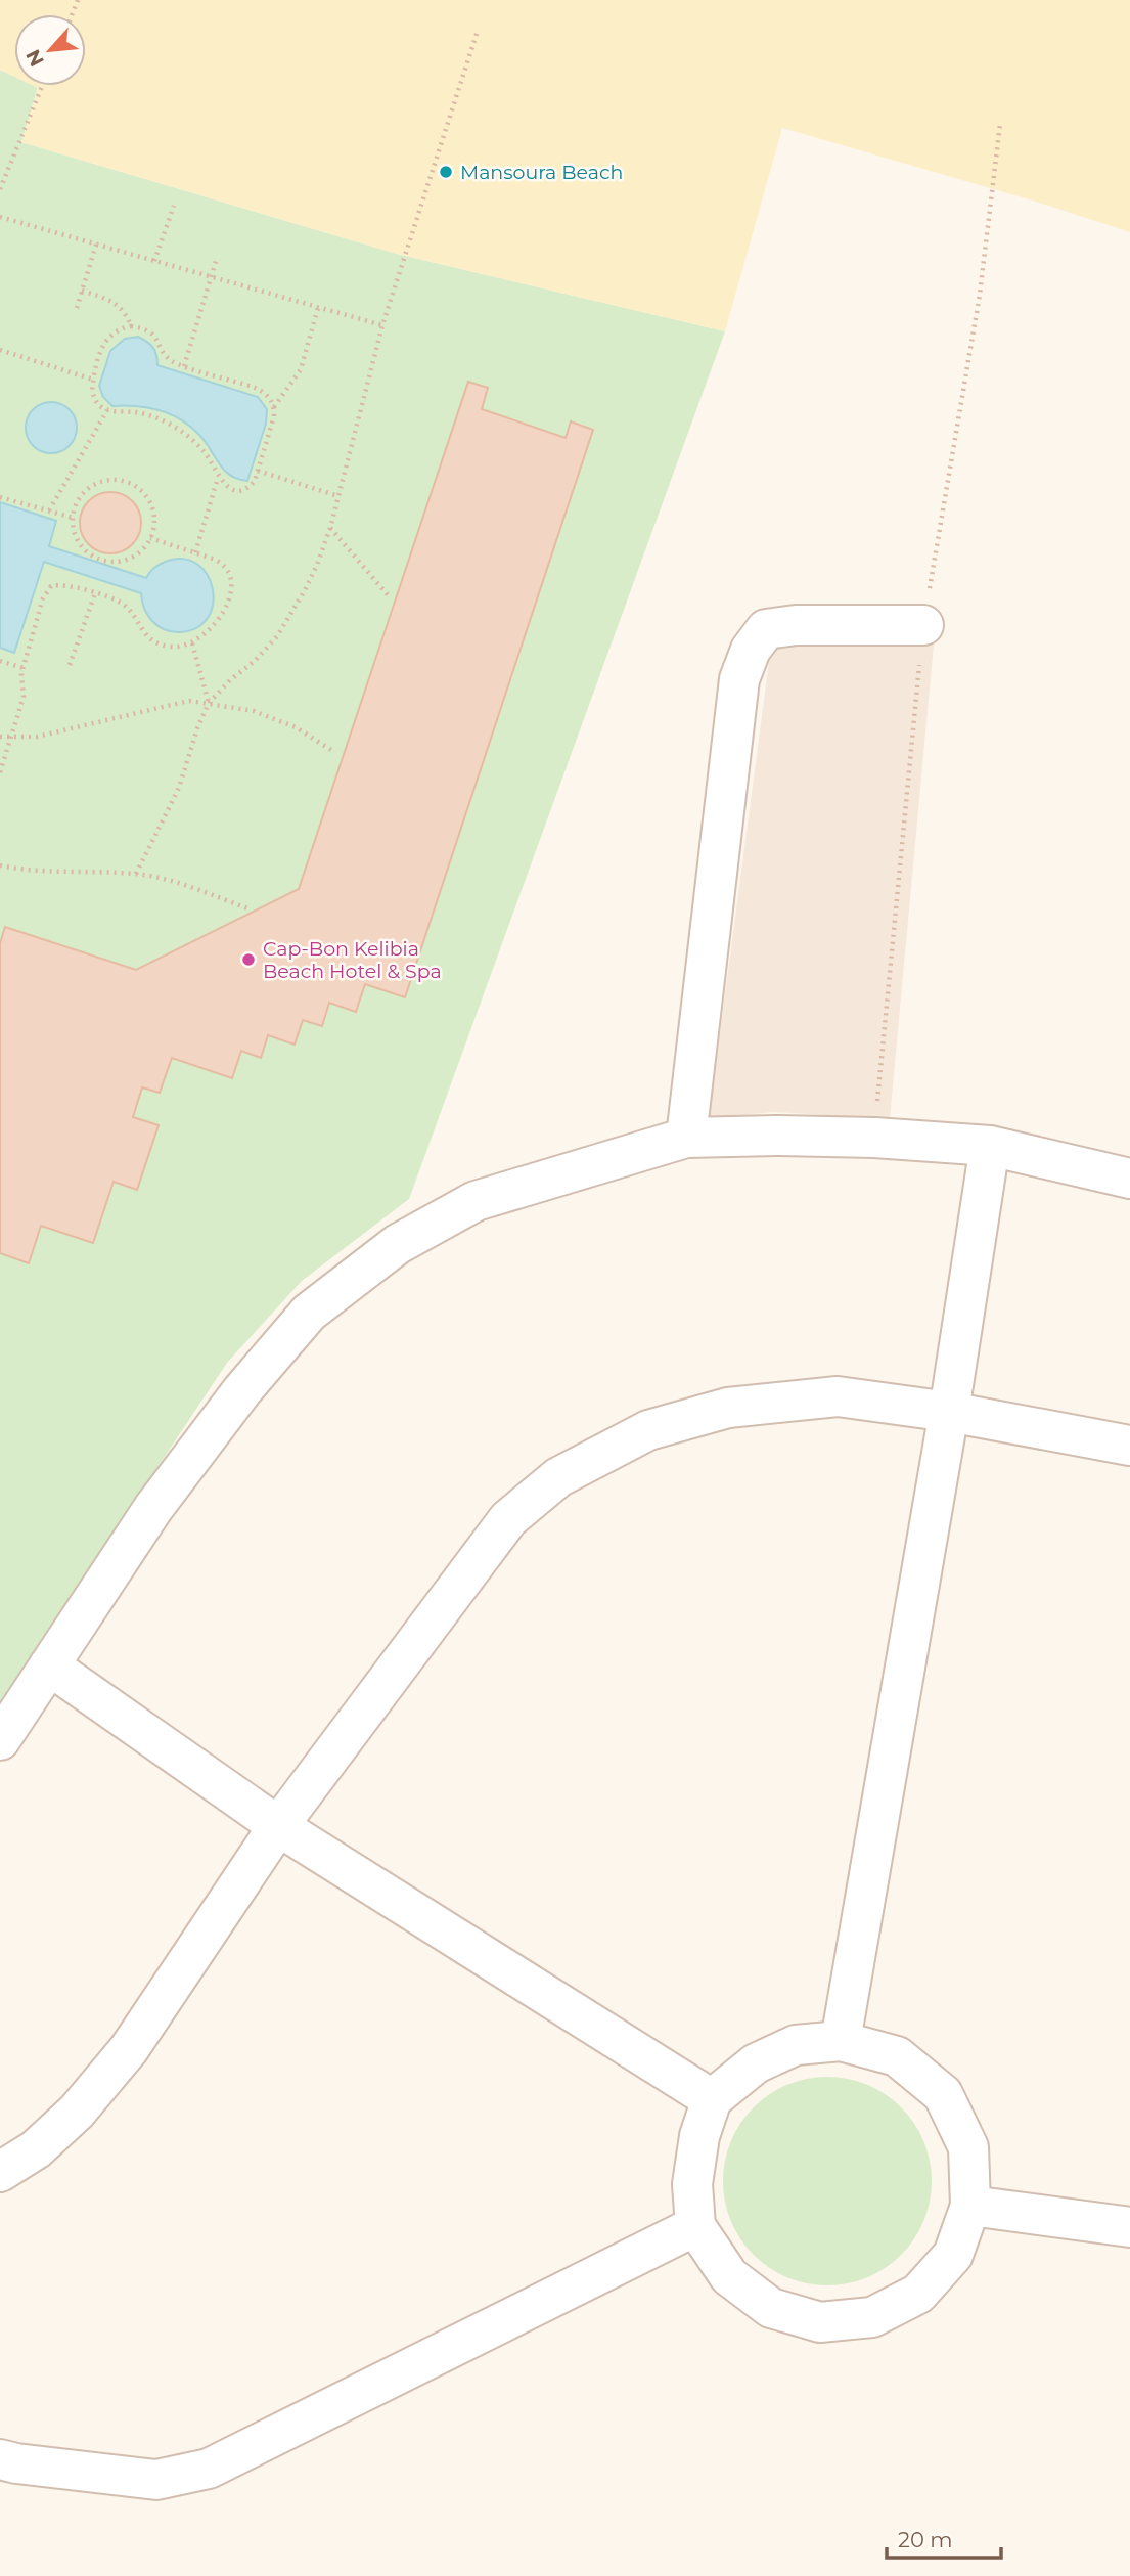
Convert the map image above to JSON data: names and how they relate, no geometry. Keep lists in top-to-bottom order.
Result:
{
  "places": ["Mansoura Beach", "Cap-Bon Kelibia Beach Hotel & Spa"],
  "scale_bar": "20 m",
  "north": "bottom left"
}
